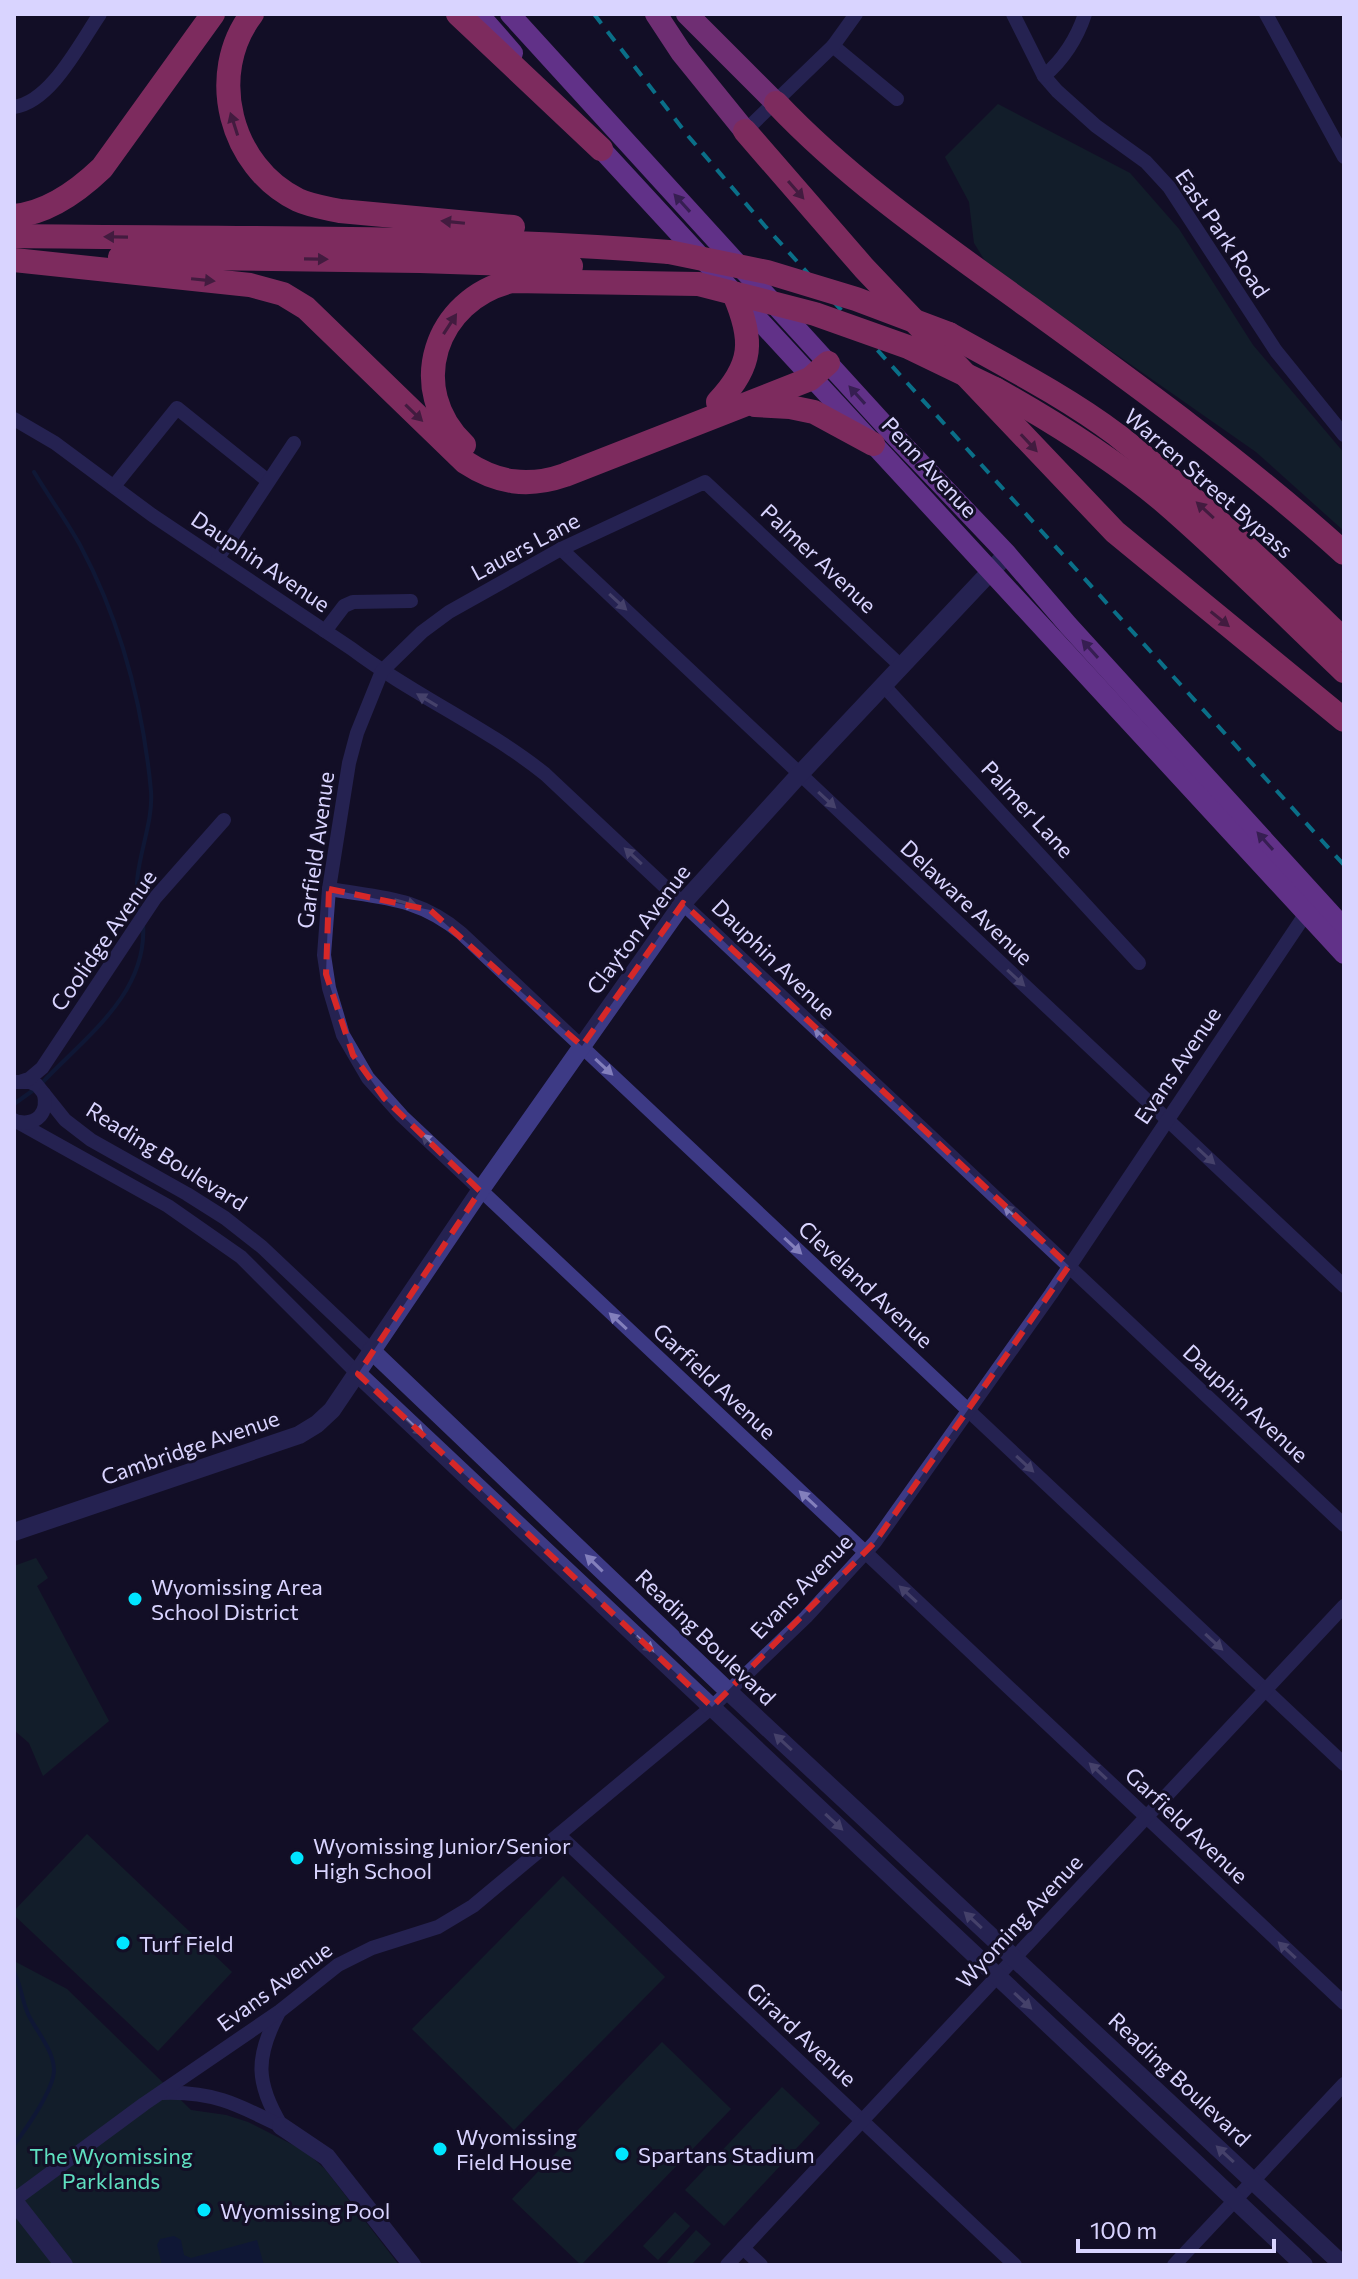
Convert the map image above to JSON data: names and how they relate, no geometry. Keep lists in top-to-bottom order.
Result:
{
  "streets": {
    "highway": ["Warren Street Bypass"],
    "main road": ["Penn Avenue"],
    "street": [
      "East Park Road",
      "Lauers Lane",
      "Palmer Avenue",
      "Dauphin Avenue",
      "Palmer Lane",
      "Garfield Avenue",
      "Delaware Avenue",
      "Clayton Avenue",
      "Coolidge Avenue",
      "Evans Avenue",
      "Reading Boulevard",
      "Cleveland Avenue",
      "Cambridge Avenue",
      "Wyoming Avenue",
      "Girard Avenue"
    ]
  },
  "crossings": [
    ["Penn Avenue", "Clayton Avenue"],
    ["Penn Avenue", "Evans Avenue"],
    ["Lauers Lane", "Palmer Avenue"],
    ["Lauers Lane", "Dauphin Avenue"],
    ["Lauers Lane", "Garfield Avenue"],
    ["Lauers Lane", "Delaware Avenue"],
    ["Palmer Avenue", "Clayton Avenue"],
    ["Dauphin Avenue", "Garfield Avenue"],
    ["Dauphin Avenue", "Clayton Avenue"],
    ["Dauphin Avenue", "Evans Avenue"],
    ["Palmer Lane", "Clayton Avenue"],
    ["Garfield Avenue", "Clayton Avenue"],
    ["Garfield Avenue", "Evans Avenue"],
    ["Garfield Avenue", "Cleveland Avenue"],
    ["Garfield Avenue", "Wyoming Avenue"],
    ["Delaware Avenue", "Clayton Avenue"],
    ["Delaware Avenue", "Evans Avenue"],
    ["Clayton Avenue", "Reading Boulevard"],
    ["Clayton Avenue", "Cleveland Avenue"],
    ["Clayton Avenue", "Cambridge Avenue"],
    ["Coolidge Avenue", "Reading Boulevard"],
    ["Evans Avenue", "Reading Boulevard"],
    ["Evans Avenue", "Cleveland Avenue"],
    ["Evans Avenue", "Girard Avenue"],
    ["Reading Boulevard", "Cambridge Avenue"],
    ["Reading Boulevard", "Wyoming Avenue"],
    ["Cleveland Avenue", "Wyoming Avenue"],
    ["Wyoming Avenue", "Girard Avenue"]
  ],
  "one_way": [
    "Dauphin Avenue",
    "Garfield Avenue",
    "Delaware Avenue",
    "Cleveland Avenue"
  ],
  "parks": ["The Wyomissing Parklands"],
  "places": [
    "Wyomissing Area School District",
    "Wyomissing Junior/Senior High School",
    "Turf Field",
    "Wyomissing Field House",
    "Spartans Stadium",
    "Wyomissing Pool"
  ],
  "scale_bar": "100 m"
}
